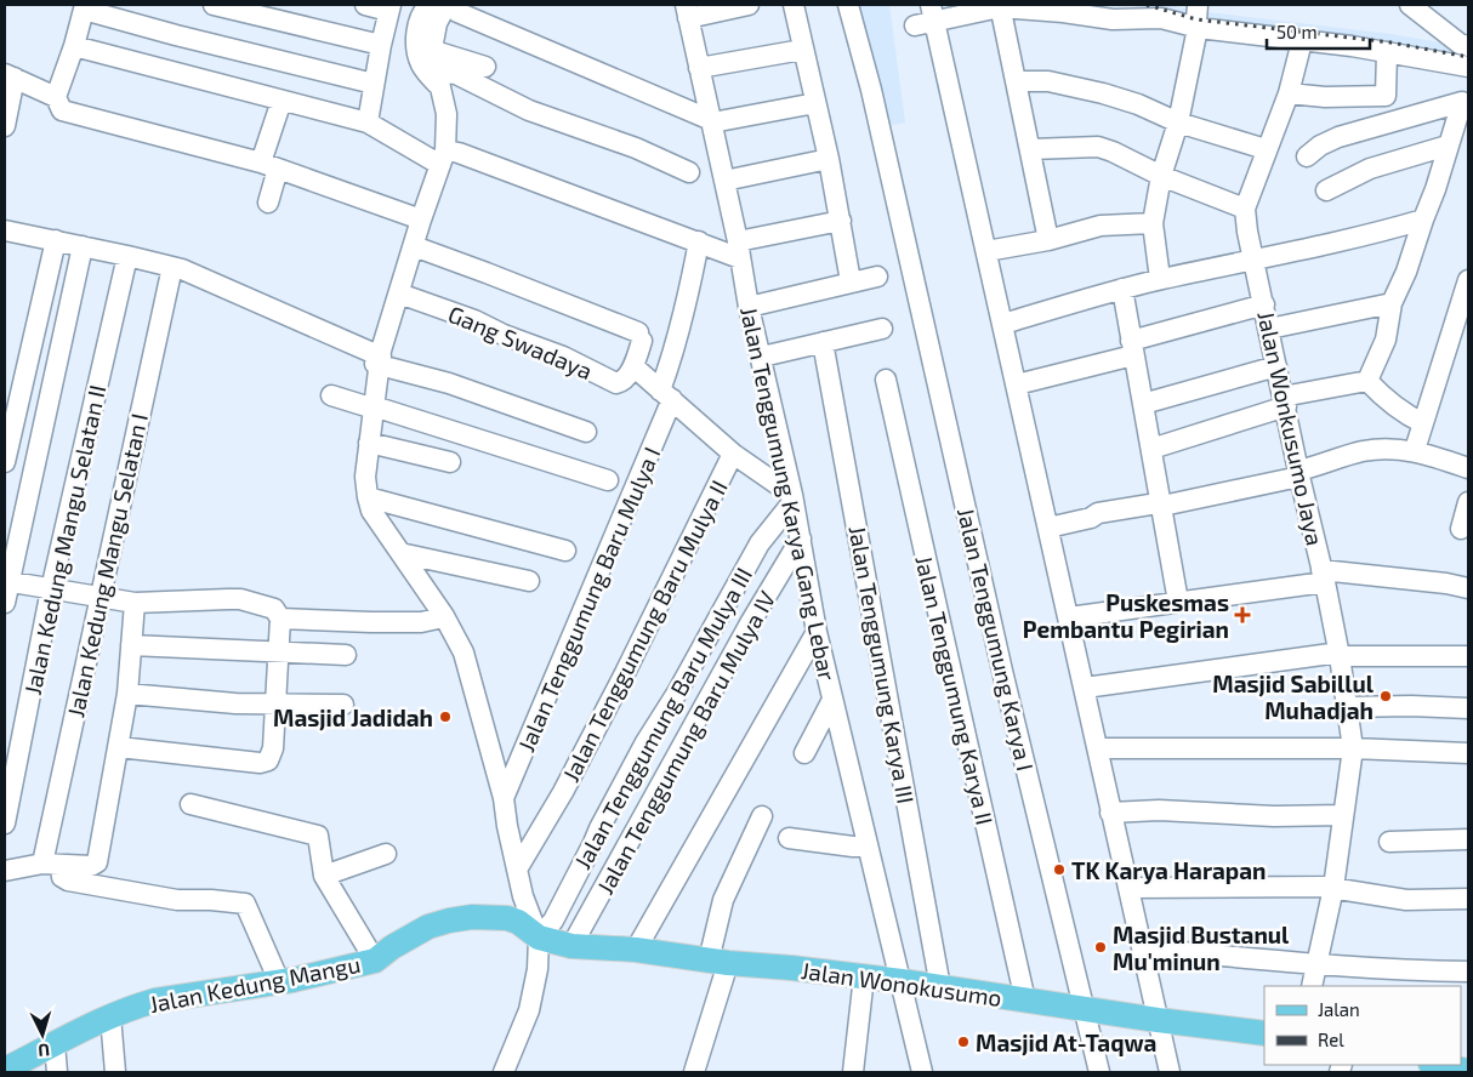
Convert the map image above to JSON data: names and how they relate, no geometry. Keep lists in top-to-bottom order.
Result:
{
  "streets": {
    "main road": ["Jalan Kedung Mangu", "Jalan Wonokusumo"],
    "street": [
      "Gang Swadaya",
      "Jalan Wonkusumo Jaya",
      "Jalan Tenggumung Karya Gang Lebar",
      "Jalan Kedung Mangu Selatan II",
      "Jalan Kedung Mangu Selatan I",
      "Jalan Tenggumung Baru Mulya I",
      "Jalan Tenggumung Baru Mulya II",
      "Jalan Tenggumung Karya I",
      "Jalan Tenggumung Karya III",
      "Jalan Tenggumung Karya II",
      "Jalan Tenggumung Baru Mulya III",
      "Jalan Tenggumung Baru Mulya IV"
    ]
  },
  "crossings": [
    ["Jalan Tenggumung Karya Gang Lebar", "Jalan Tenggumung Baru Mulya II"],
    ["Jalan Tenggumung Karya Gang Lebar", "Jalan Tenggumung Baru Mulya III"],
    ["Jalan Tenggumung Karya Gang Lebar", "Jalan Tenggumung Baru Mulya IV"],
    ["Jalan Tenggumung Karya Gang Lebar", "Jalan Wonokusumo"],
    ["Jalan Tenggumung Baru Mulya II", "Jalan Tenggumung Baru Mulya III"],
    ["Jalan Tenggumung Karya I", "Jalan Wonokusumo"],
    ["Jalan Tenggumung Karya III", "Jalan Wonokusumo"],
    ["Jalan Tenggumung Karya II", "Jalan Wonokusumo"],
    ["Jalan Tenggumung Baru Mulya III", "Jalan Kedung Mangu"],
    ["Jalan Tenggumung Baru Mulya III", "Jalan Wonokusumo"],
    ["Jalan Tenggumung Baru Mulya IV", "Jalan Wonokusumo"],
    ["Jalan Kedung Mangu", "Jalan Wonokusumo"]
  ],
  "places": {
    "health": ["Puskesmas Pembantu Pegirian"],
    "other": [
      "Masjid Sabillul Muhadjah",
      "Masjid Jadidah",
      "TK Karya Harapan",
      "Masjid Bustanul Mu'minun",
      "Masjid At-Taqwa"
    ]
  },
  "legend": ["Jalan", "Rel"],
  "scale_bar": "50 m",
  "north": "bottom"
}
